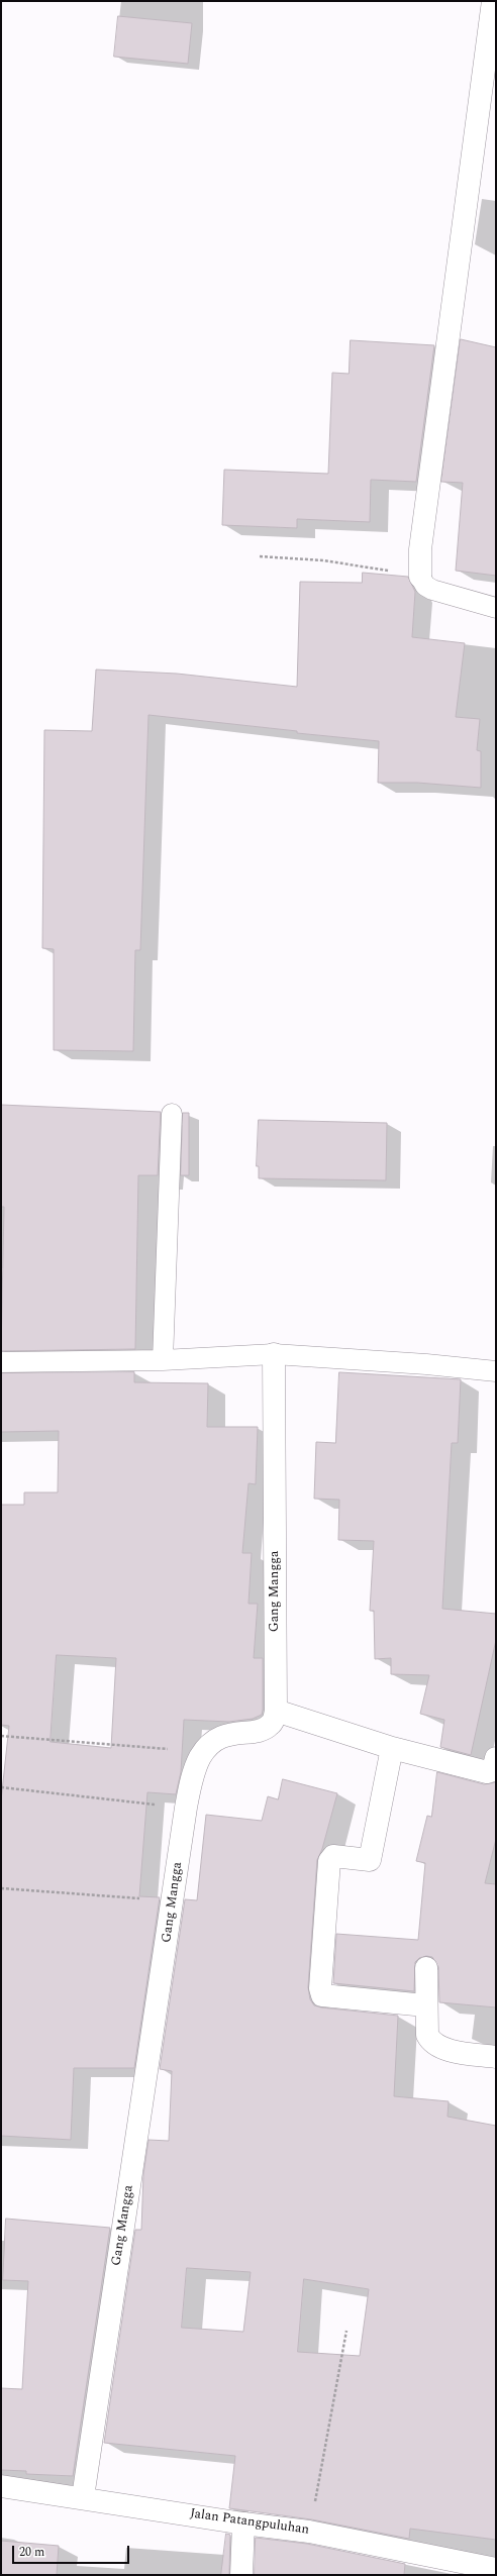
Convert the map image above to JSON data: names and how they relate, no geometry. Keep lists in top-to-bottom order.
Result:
{
  "streets": {
    "street": ["Gang Mangga", "Jalan Patangpuluhan"]
  },
  "crossings": [
    ["Gang Mangga", "Jalan Patangpuluhan"]
  ],
  "scale_bar": "20 m"
}
